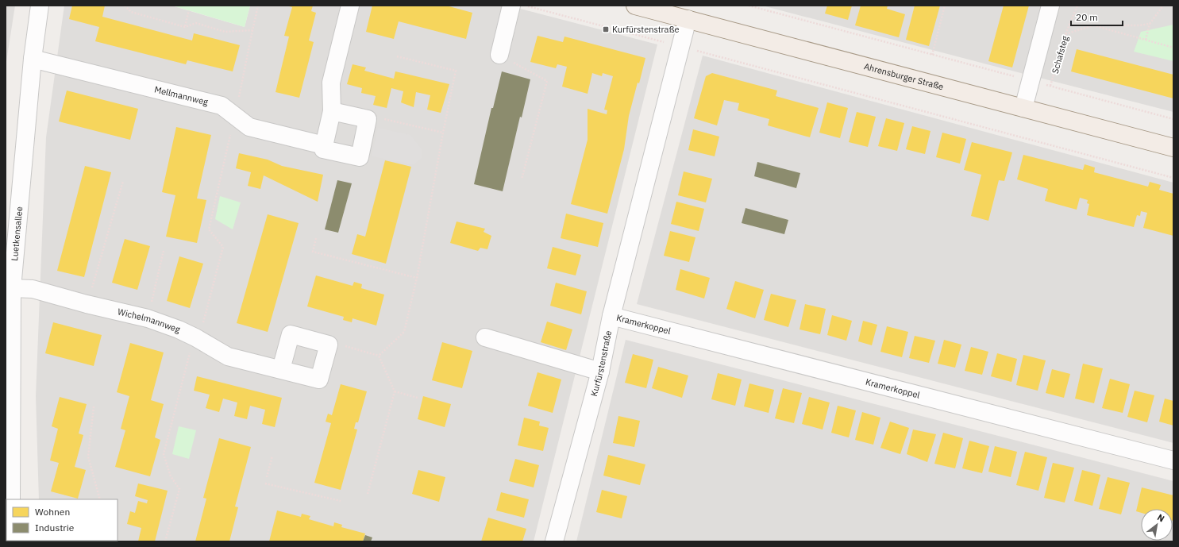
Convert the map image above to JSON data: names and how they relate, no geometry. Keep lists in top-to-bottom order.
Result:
{
  "streets": {
    "main road": ["Ahrensburger Straße"],
    "street": [
      "Mellmannweg",
      "Luetkensallee",
      "Wichelmannweg",
      "Kramerkoppel",
      "Kurfürstenstraße"
    ],
    "path": ["Schafsteg"]
  },
  "crossings": [
    ["Ahrensburger Straße", "Kurfürstenstraße"],
    ["Mellmannweg", "Luetkensallee"],
    ["Luetkensallee", "Wichelmannweg"],
    ["Kramerkoppel", "Kurfürstenstraße"]
  ],
  "places": {
    "transit": ["Kurfürstenstraße"]
  },
  "legend": ["Wohnen", "Industrie"],
  "scale_bar": "20 m",
  "north": "top right"
}
